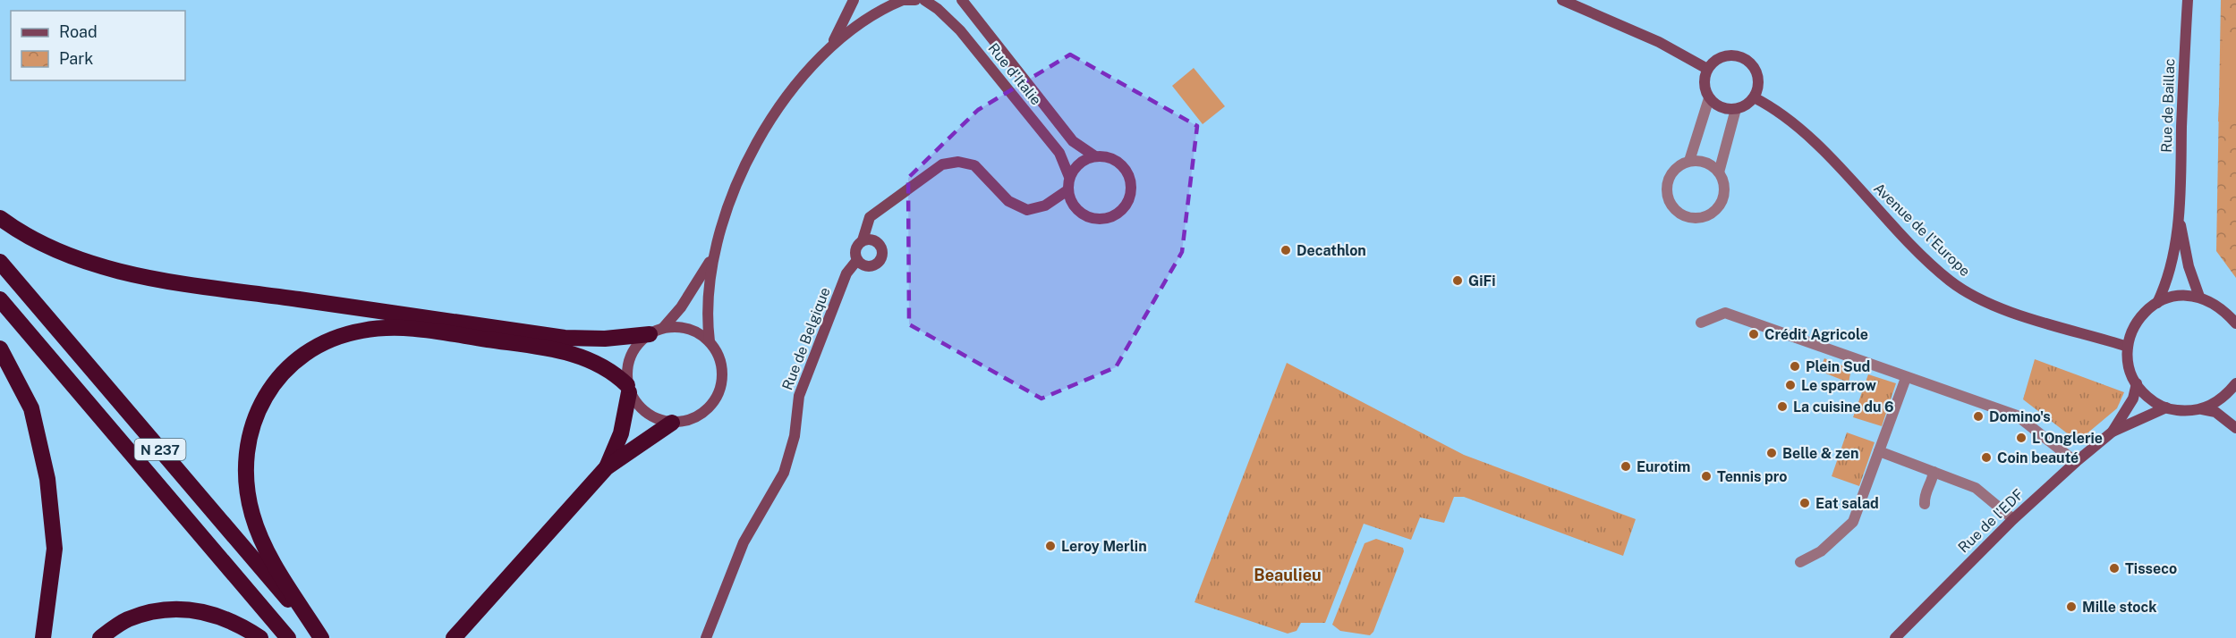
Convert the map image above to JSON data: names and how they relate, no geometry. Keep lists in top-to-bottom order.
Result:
{
  "streets": {
    "highway": ["N 237"],
    "street": [
      "Rue d'Italie",
      "Rue de Baillac",
      "Avenue de l'Europe",
      "Rue de Belgique",
      "Rue de l'EDF"
    ]
  },
  "districts": ["Beaulieu"],
  "places": [
    "Decathlon",
    "GiFi",
    "Crédit Agricole",
    "Plein Sud",
    "Le sparrow",
    "La cuisine du 6",
    "Domino's",
    "L'Onglerie",
    "Belle & zen",
    "Coin beauté",
    "Eurotim",
    "Tennis pro",
    "Eat salad",
    "Leroy Merlin",
    "Tisseco",
    "Mille stock"
  ],
  "legend": ["Road", "Park"]
}
